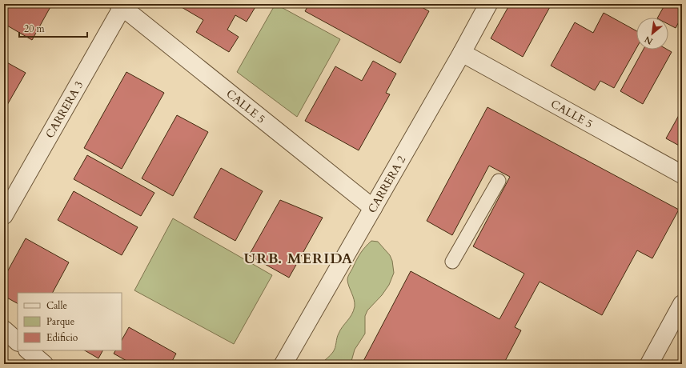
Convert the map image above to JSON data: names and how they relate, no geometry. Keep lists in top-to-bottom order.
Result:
{
  "streets": {
    "street": ["CALLE 5", "CARRERA 3", "CARRERA 2"]
  },
  "crossings": [
    ["CALLE 5", "CARRERA 3"],
    ["CALLE 5", "CARRERA 2"]
  ],
  "districts": ["URB. MERIDA"],
  "legend": ["Calle", "Parque", "Edificio"],
  "scale_bar": "20 m",
  "north": "bottom left"
}
